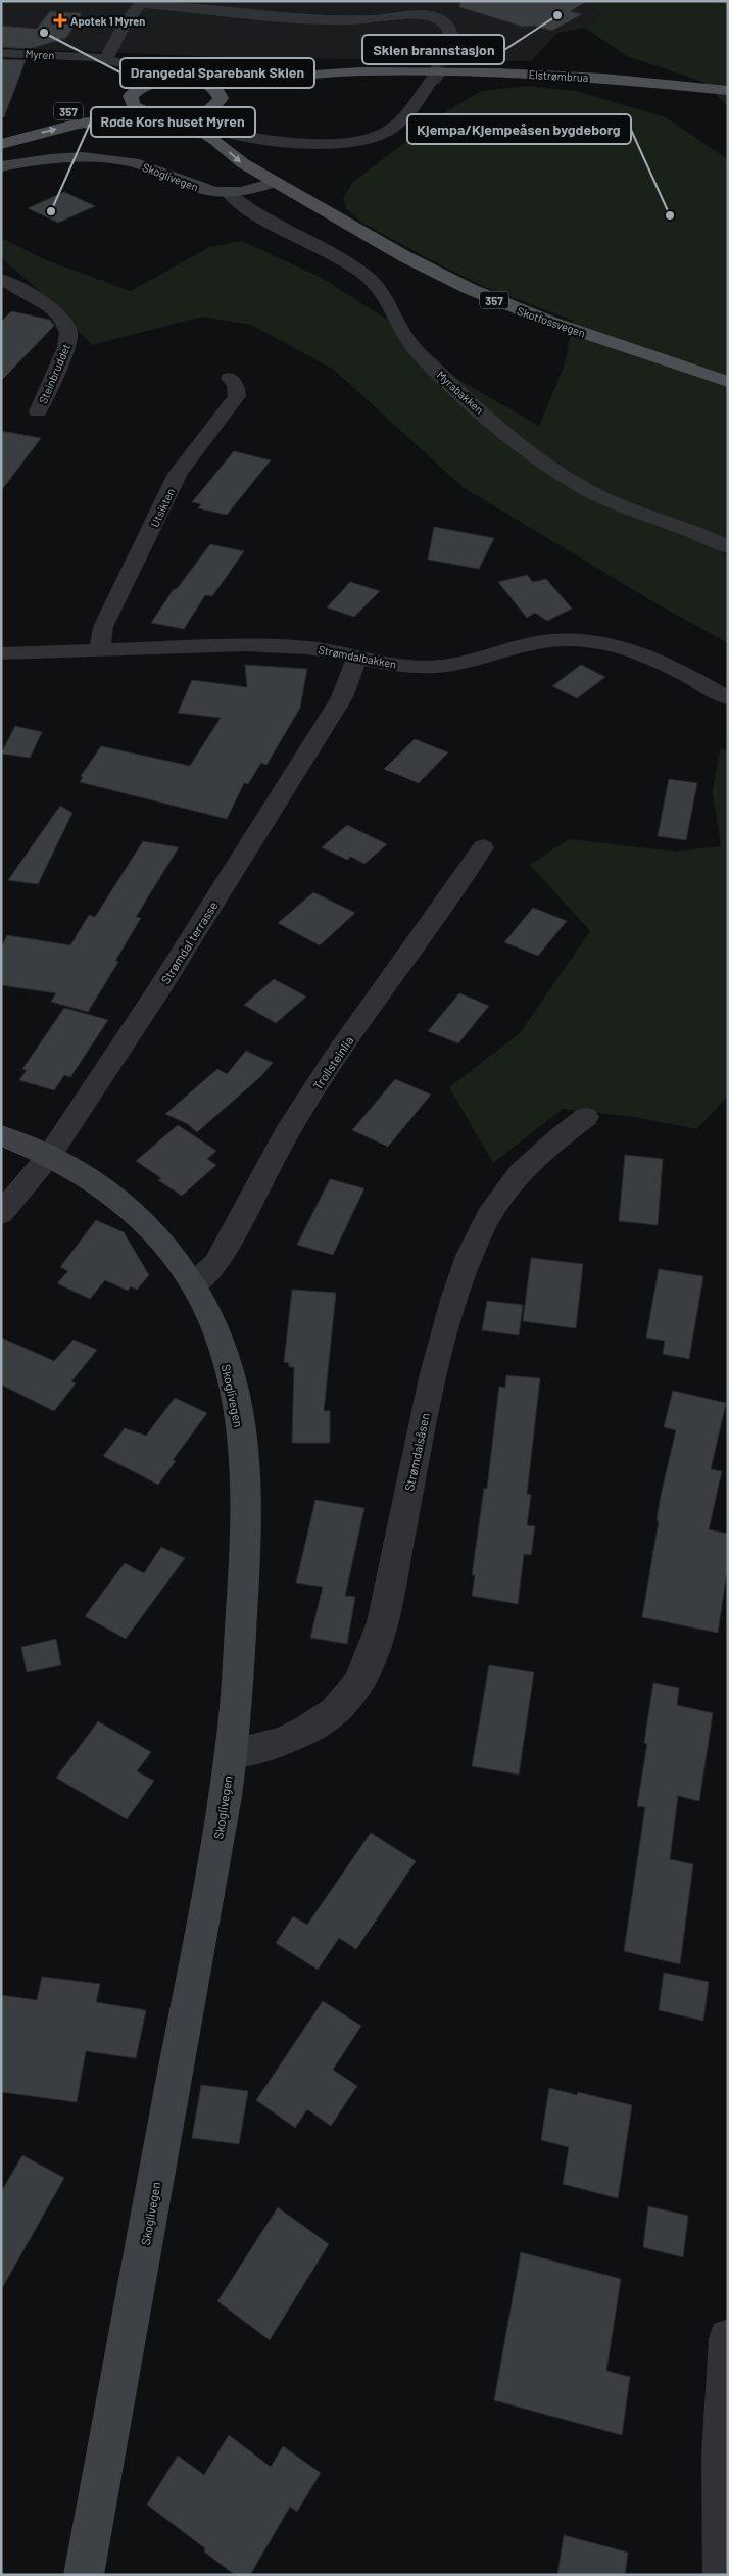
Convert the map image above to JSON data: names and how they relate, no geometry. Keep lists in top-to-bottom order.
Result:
{
  "streets": {
    "main road": ["Elstrømbrua", "357", "Skotfossvegen"],
    "street": [
      "Myren",
      "Skoglivegen",
      "Steinbruddet",
      "Myrabakken",
      "Utsikten",
      "Strømdalbakken",
      "Strømdal terrasse",
      "Trollsteinlia",
      "Strømdalsåsen"
    ]
  },
  "crossings": [
    ["Myren", "357"],
    ["Elstrømbrua", "357"],
    ["Elstrømbrua", "Skotfossvegen"],
    ["357", "Skotfossvegen"],
    ["Skoglivegen", "Skotfossvegen"],
    ["Skoglivegen", "Myrabakken"],
    ["Skoglivegen", "Strømdal terrasse"],
    ["Skoglivegen", "Trollsteinlia"],
    ["Skoglivegen", "Strømdalsåsen"],
    ["Utsikten", "Strømdalbakken"],
    ["Strømdalbakken", "Strømdal terrasse"]
  ],
  "places": {
    "other": [
      "Skien brannstasjon",
      "Drangedal Sparebank Skien",
      "Røde Kors huset Myren",
      "Kjempa/Kjempeåsen bygdeborg"
    ],
    "health": ["Apotek 1 Myren"]
  }
}
